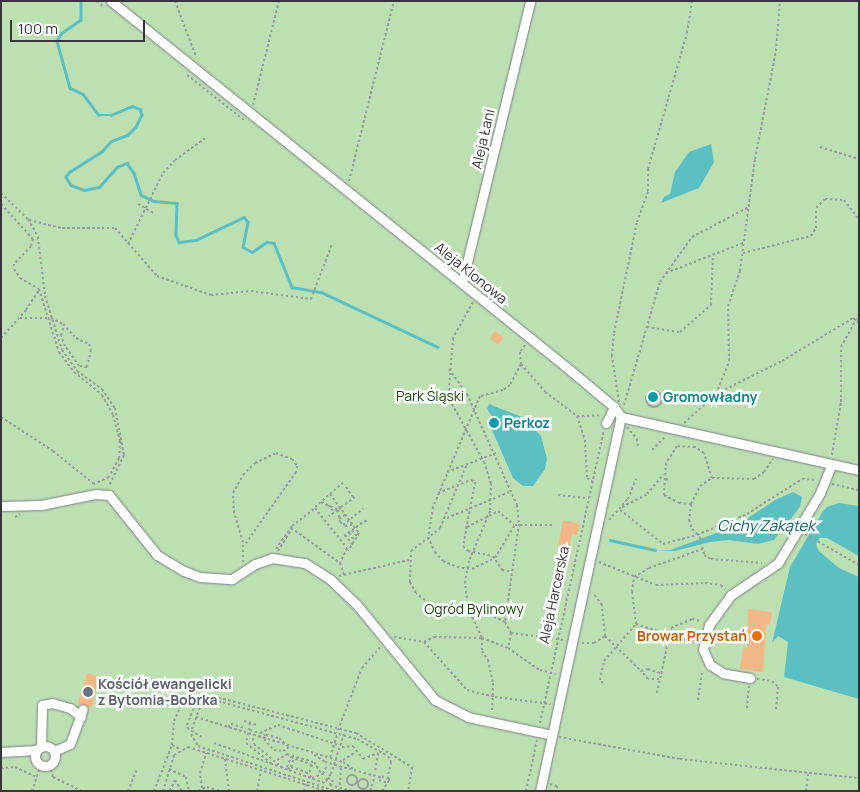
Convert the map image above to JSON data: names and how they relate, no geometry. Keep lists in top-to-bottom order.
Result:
{
  "streets": {
    "street": ["Aleja Łani", "Aleja Klonowa", "Aleja Harcerska"]
  },
  "crossings": [
    ["Aleja Łani", "Aleja Klonowa"],
    ["Aleja Klonowa", "Aleja Harcerska"]
  ],
  "water": ["Cichy Zakątek"],
  "parks": ["Park Śląski", "Ogród Bylinowy"],
  "places": [
    "Gromowładny",
    "Perkoz",
    "Browar Przystań",
    "Kościół ewangelicki z Bytomia-Bobrka"
  ],
  "scale_bar": "100 m"
}
